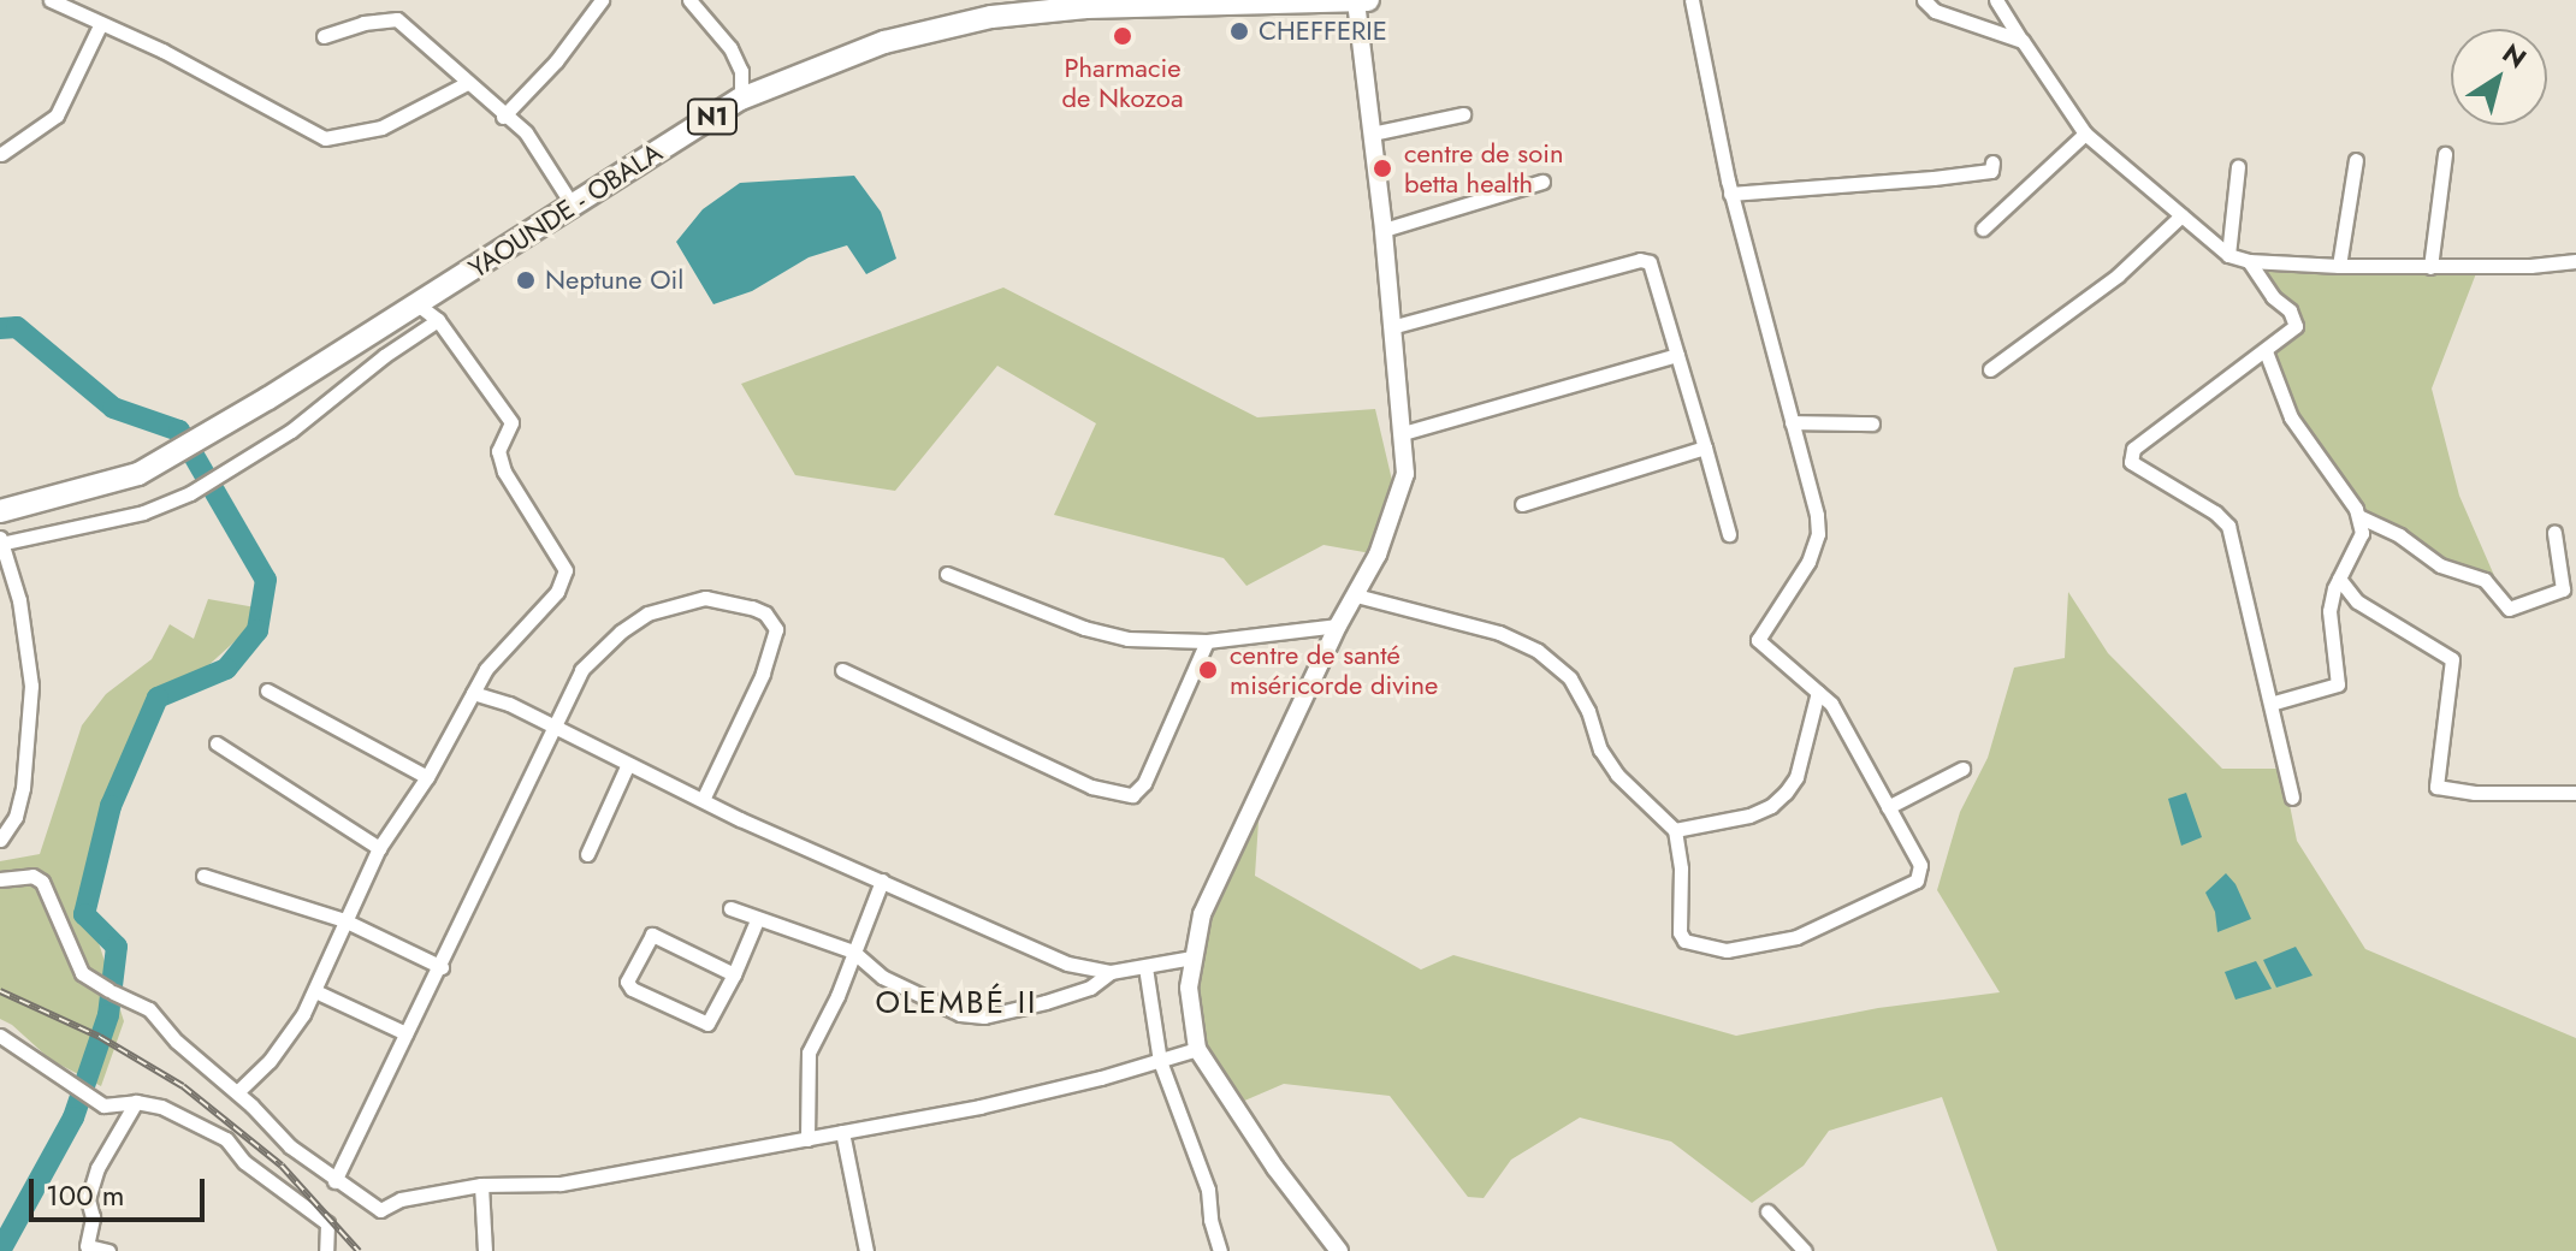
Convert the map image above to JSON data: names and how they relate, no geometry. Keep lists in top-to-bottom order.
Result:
{
  "streets": {
    "highway": ["N1", "YAOUNDE - OBALA"]
  },
  "districts": ["OLEMBÉ II"],
  "places": [
    "CHEFFERIE",
    "Pharmacie de Nkozoa",
    "centre de soin betta health",
    "Neptune Oil",
    "centre de santé miséricorde divine"
  ],
  "scale_bar": "100 m",
  "north": "top right"
}
